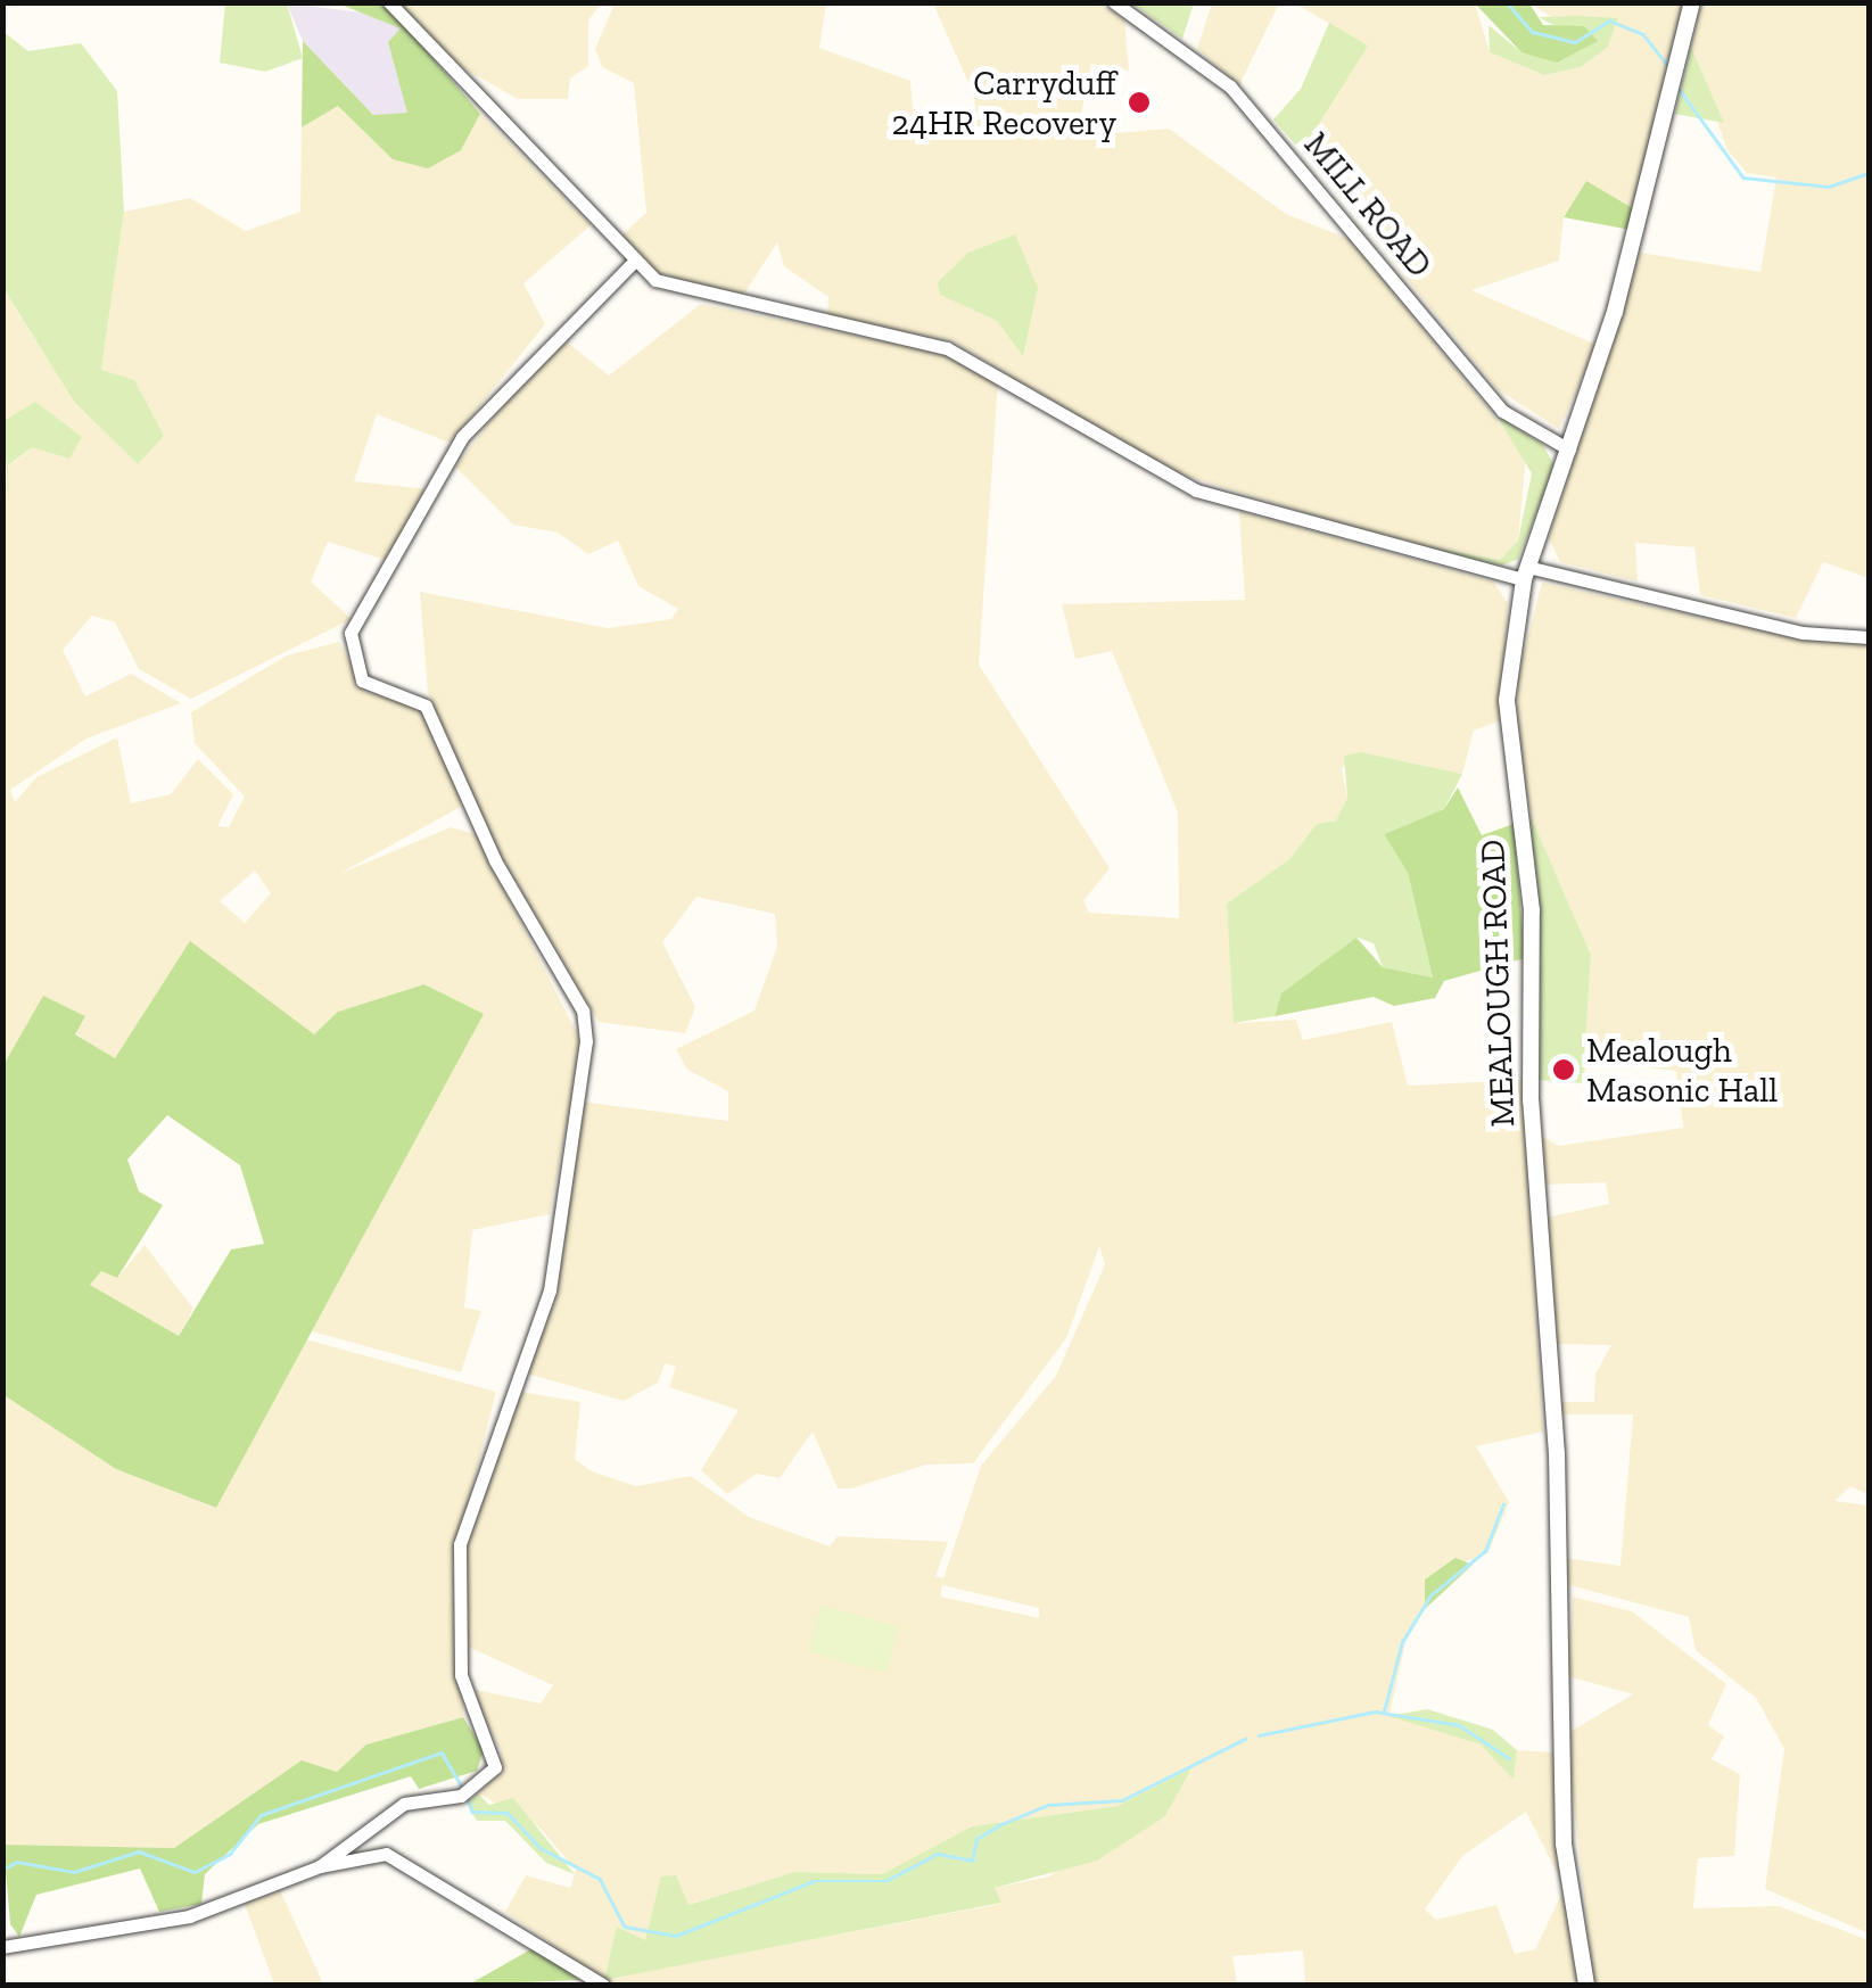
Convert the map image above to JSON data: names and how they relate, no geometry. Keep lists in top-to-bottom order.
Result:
{
  "streets": {
    "street": ["MILL ROAD", "MEALOUGH ROAD"]
  },
  "crossings": [
    ["MILL ROAD", "MEALOUGH ROAD"]
  ],
  "places": ["Carryduff 24HR Recovery", "Mealough Masonic Hall"]
}
